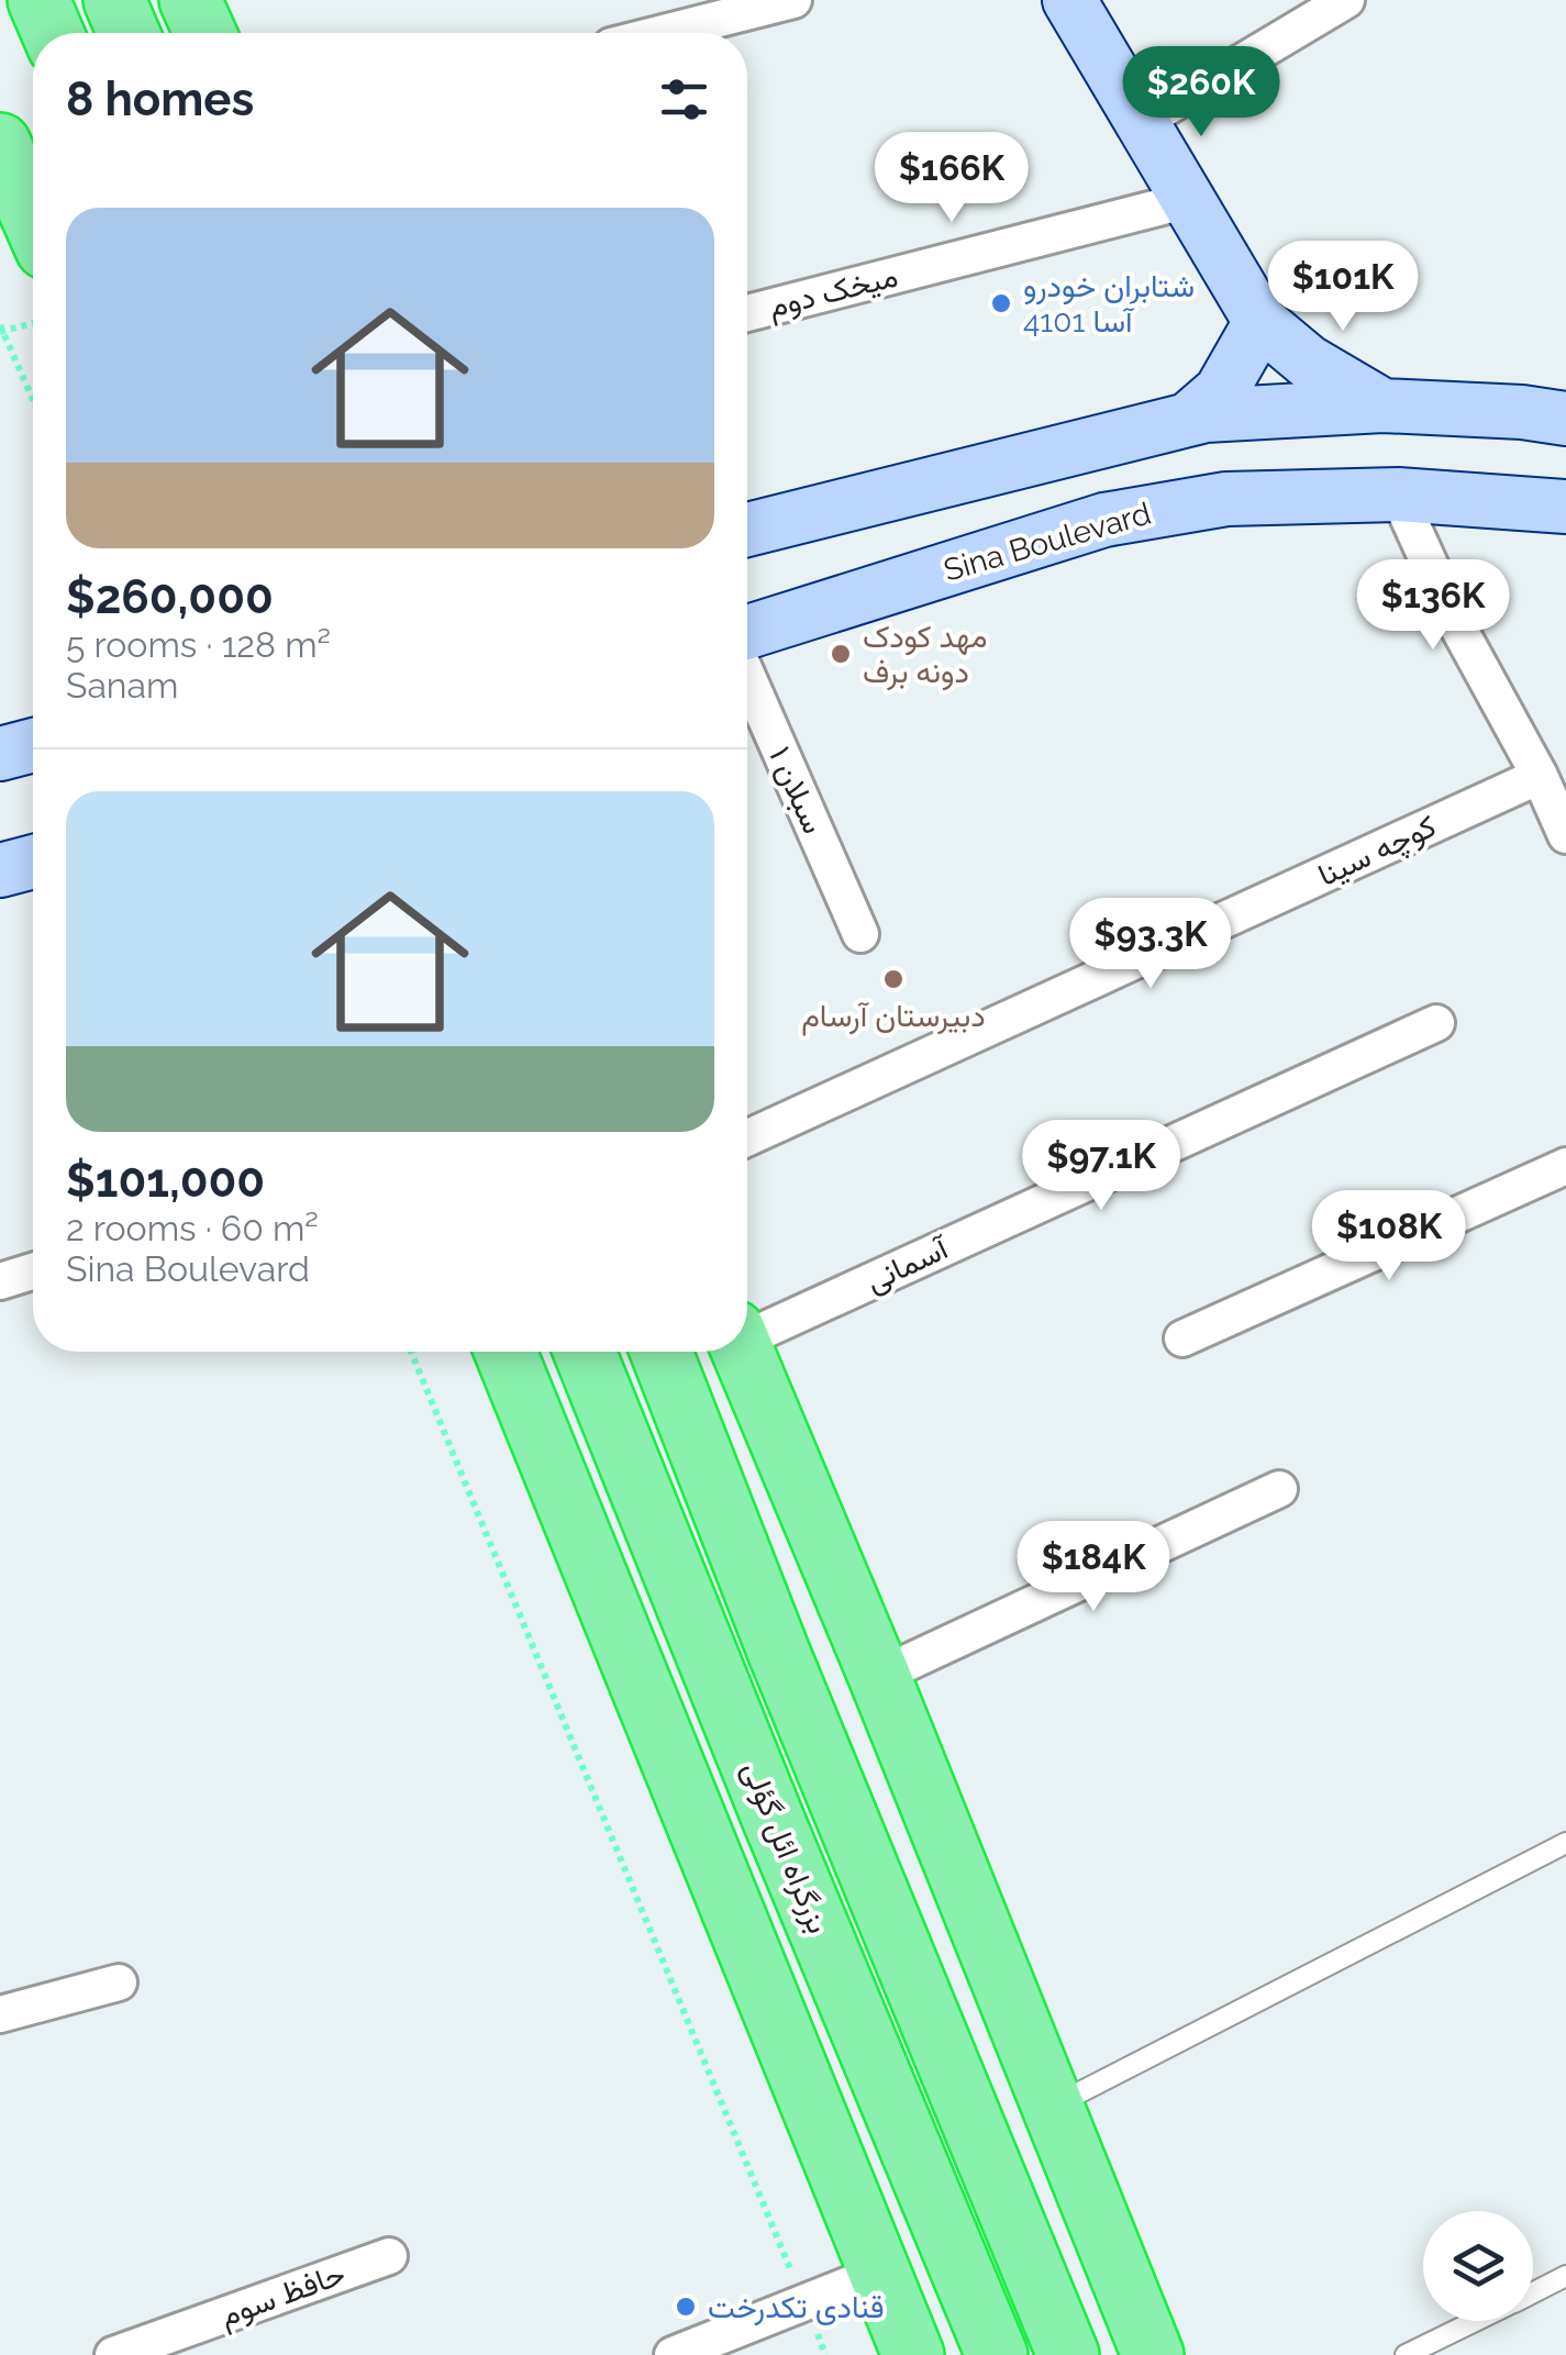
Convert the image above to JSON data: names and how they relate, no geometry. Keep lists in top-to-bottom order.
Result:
{
  "streets": {
    "highway": ["بزرگراه ائل گؤلی"],
    "main road": ["Sina Boulevard"],
    "street": [
      "میخک دوم",
      "سبلان ۱",
      "کوچه سینا",
      "آسمانی",
      "حافظ سوم"
    ]
  },
  "places": [
    "شتابران خودرو 4101 آسا",
    "مهد کودک دونه برف",
    "دبیرستان آرسام",
    "قنادی تکدرخت"
  ],
  "page": {
    "heading": "8 homes",
    "price": [
      "$260K",
      "$166K",
      "$101K",
      "$136K",
      "$93.3K",
      "$97.1K",
      "$108K",
      "$184K"
    ],
    "list": [
      {
        "name": "$260,000",
        "note": "5 rooms · 128 m² · Sanam"
      },
      {
        "name": "$101,000",
        "note": "2 rooms · 60 m² · Sina Boulevard"
      }
    ]
  }
}
